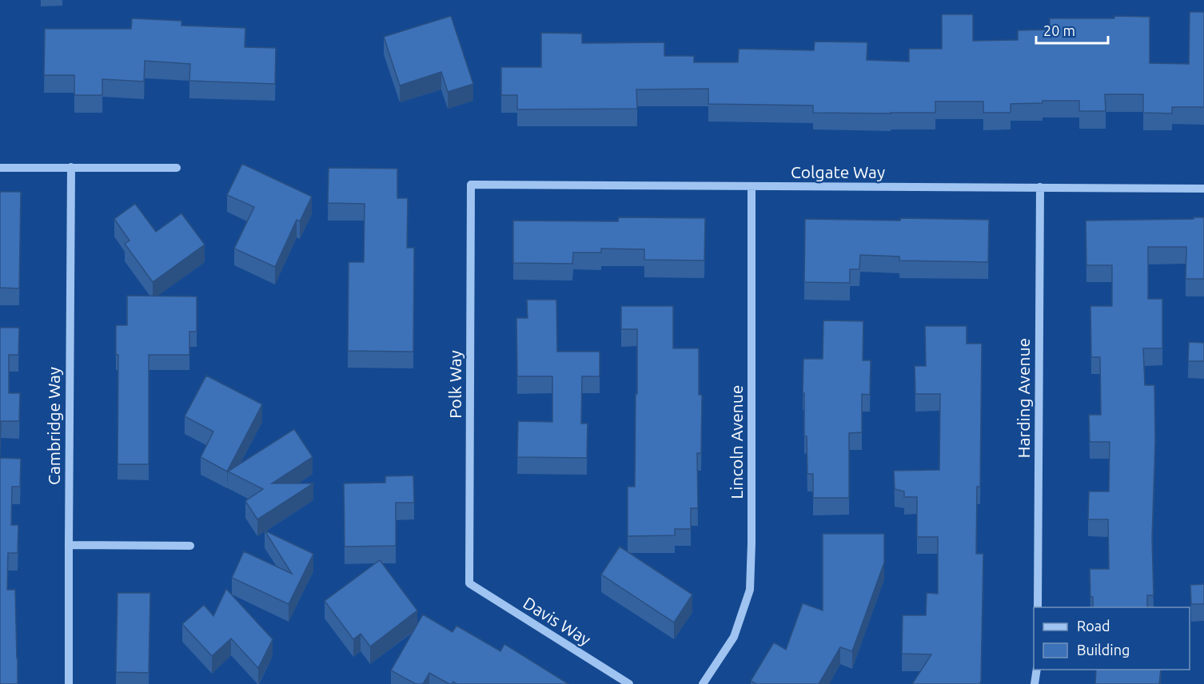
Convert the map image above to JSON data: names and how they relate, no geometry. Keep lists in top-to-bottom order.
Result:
{
  "streets": {
    "street": [
      "Colgate Way",
      "Polk Way",
      "Harding Avenue",
      "Cambridge Way",
      "Lincoln Avenue",
      "Davis Way"
    ]
  },
  "crossings": [
    ["Colgate Way", "Polk Way"],
    ["Colgate Way", "Harding Avenue"],
    ["Colgate Way", "Lincoln Avenue"],
    ["Polk Way", "Davis Way"]
  ],
  "legend": ["Road", "Building"],
  "scale_bar": "20 m"
}
